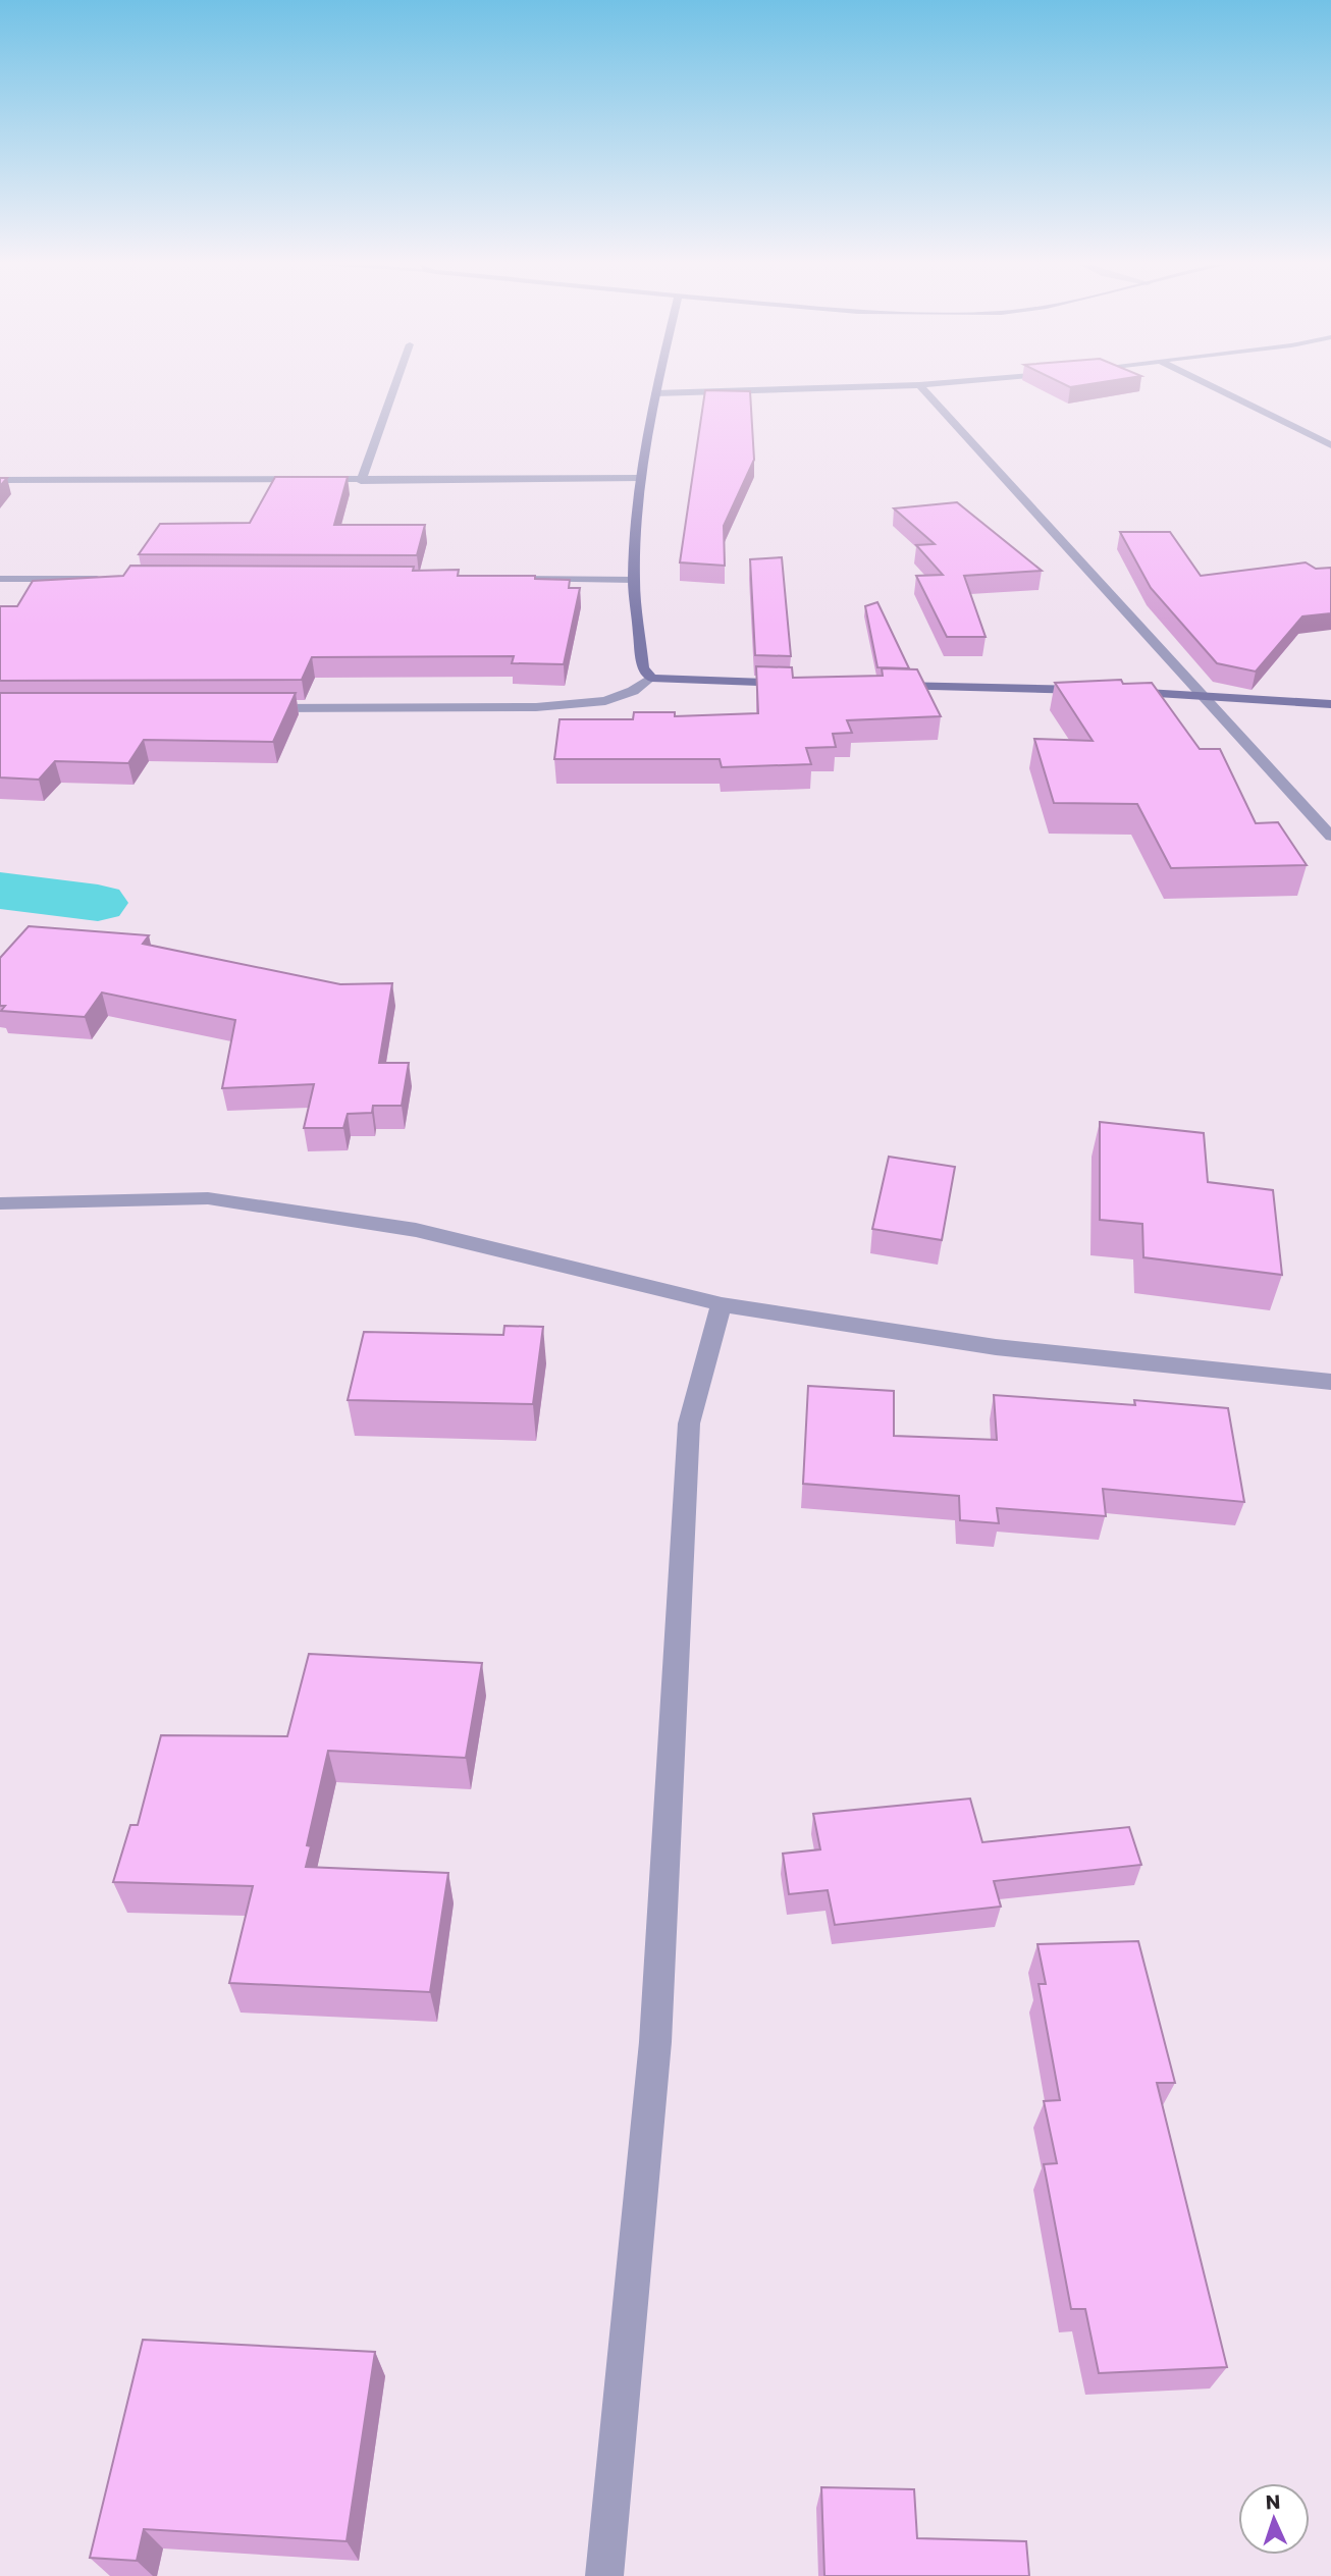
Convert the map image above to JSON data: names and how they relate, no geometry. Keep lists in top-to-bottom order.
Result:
{
  "north": "top"
}
